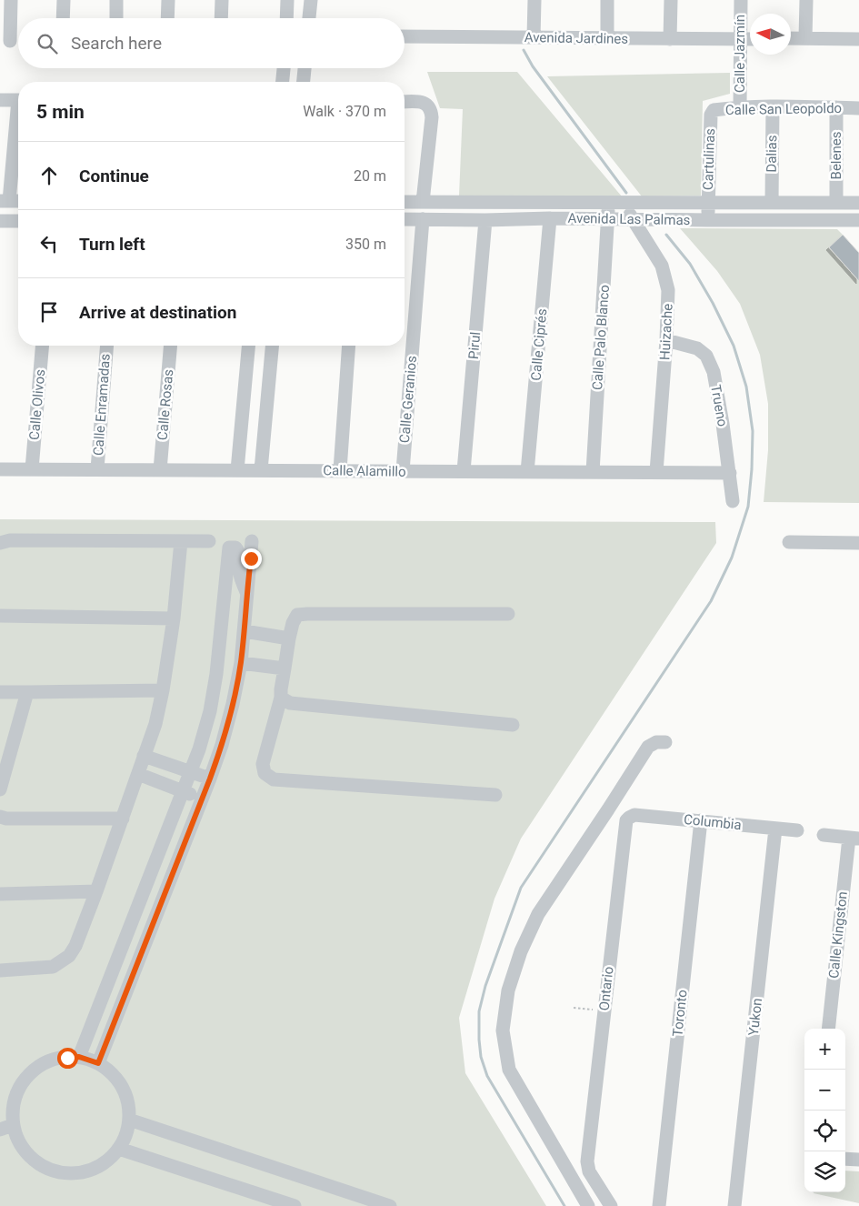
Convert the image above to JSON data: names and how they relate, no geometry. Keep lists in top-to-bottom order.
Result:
{
  "streets": {
    "street": [
      "Avenida Jardines",
      "Calle Jazmín",
      "Calle San Leopoldo",
      "Dalias",
      "Belenes",
      "Cartulinas",
      "Avenida Las Palmas",
      "Huizache",
      "Calle Palo Blanco",
      "Calle Ciprés",
      "Pirul",
      "Calle Geranios",
      "Calle Olivos",
      "Calle Enramadas",
      "Calle Rosas",
      "Trueno",
      "Calle Alamillo",
      "Columbia",
      "Calle Kingston",
      "Ontario",
      "Toronto",
      "Yukon"
    ]
  },
  "crossings": [
    ["Avenida Jardines", "Calle Jazmín"],
    ["Calle Jazmín", "Calle San Leopoldo"],
    ["Calle San Leopoldo", "Dalias"],
    ["Calle San Leopoldo", "Belenes"],
    ["Calle San Leopoldo", "Cartulinas"],
    ["Dalias", "Avenida Las Palmas"],
    ["Belenes", "Avenida Las Palmas"],
    ["Cartulinas", "Avenida Las Palmas"],
    ["Avenida Las Palmas", "Huizache"],
    ["Avenida Las Palmas", "Calle Palo Blanco"],
    ["Avenida Las Palmas", "Calle Ciprés"],
    ["Avenida Las Palmas", "Pirul"],
    ["Avenida Las Palmas", "Calle Geranios"],
    ["Huizache", "Trueno"],
    ["Huizache", "Calle Alamillo"],
    ["Calle Palo Blanco", "Calle Alamillo"],
    ["Calle Ciprés", "Calle Alamillo"],
    ["Pirul", "Calle Alamillo"],
    ["Calle Geranios", "Calle Alamillo"],
    ["Calle Olivos", "Calle Alamillo"],
    ["Calle Enramadas", "Calle Alamillo"],
    ["Calle Rosas", "Calle Alamillo"],
    ["Trueno", "Calle Alamillo"],
    ["Columbia", "Ontario"],
    ["Columbia", "Toronto"],
    ["Columbia", "Yukon"]
  ],
  "north": "left",
  "page": {
    "search": "Search here",
    "heading": ["5 min", "Walk · 370 m"],
    "list": [
      ["Continue", "20 m"],
      ["Turn left", "350 m"],
      "Arrive at destination"
    ],
    "map_buttons": ["+", "−"]
  }
}
